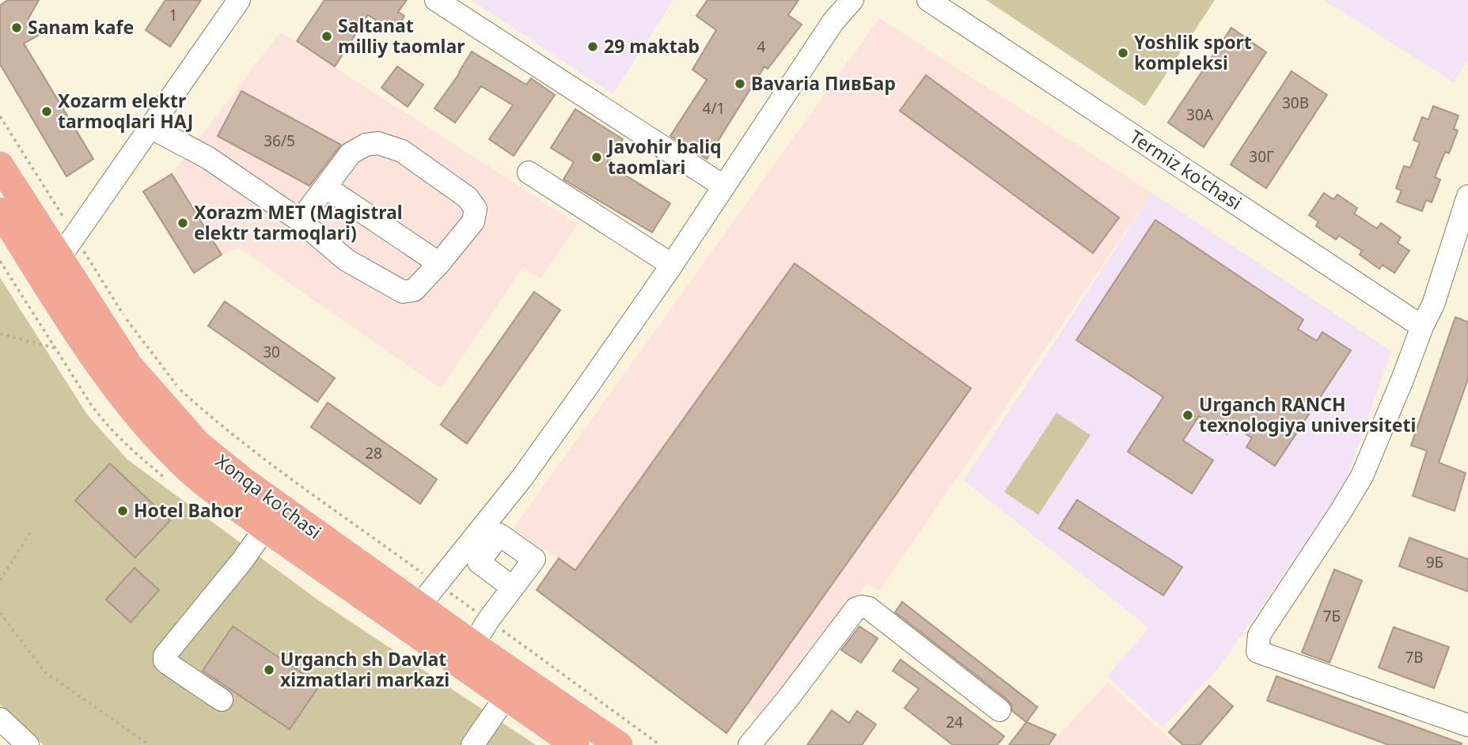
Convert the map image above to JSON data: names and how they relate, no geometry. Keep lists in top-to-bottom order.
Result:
{
  "streets": {
    "main road": ["Xonqa ko'chasi"],
    "street": ["Termiz ko'chasi"]
  },
  "places": [
    "Sanam kafe",
    "Saltanat milliy taomlar",
    "29 maktab",
    "Yoshlik sport kompleksi",
    "Bavaria ПивБар",
    "Xozarm elektr tarmoqlari HAJ",
    "Javohir baliq taomlari",
    "Xorazm MET (Magistral elektr tarmoqlari)",
    "Urganch RANCH texnologiya universiteti",
    "Hotel Bahor",
    "Urganch sh Davlat xizmatlari markazi"
  ],
  "house_numbers": [
    "1",
    "4",
    "30В",
    "4/1",
    "30А",
    "36/5",
    "30Г",
    "30",
    "28",
    "9Б",
    "7Б",
    "7В",
    "24"
  ]
}
